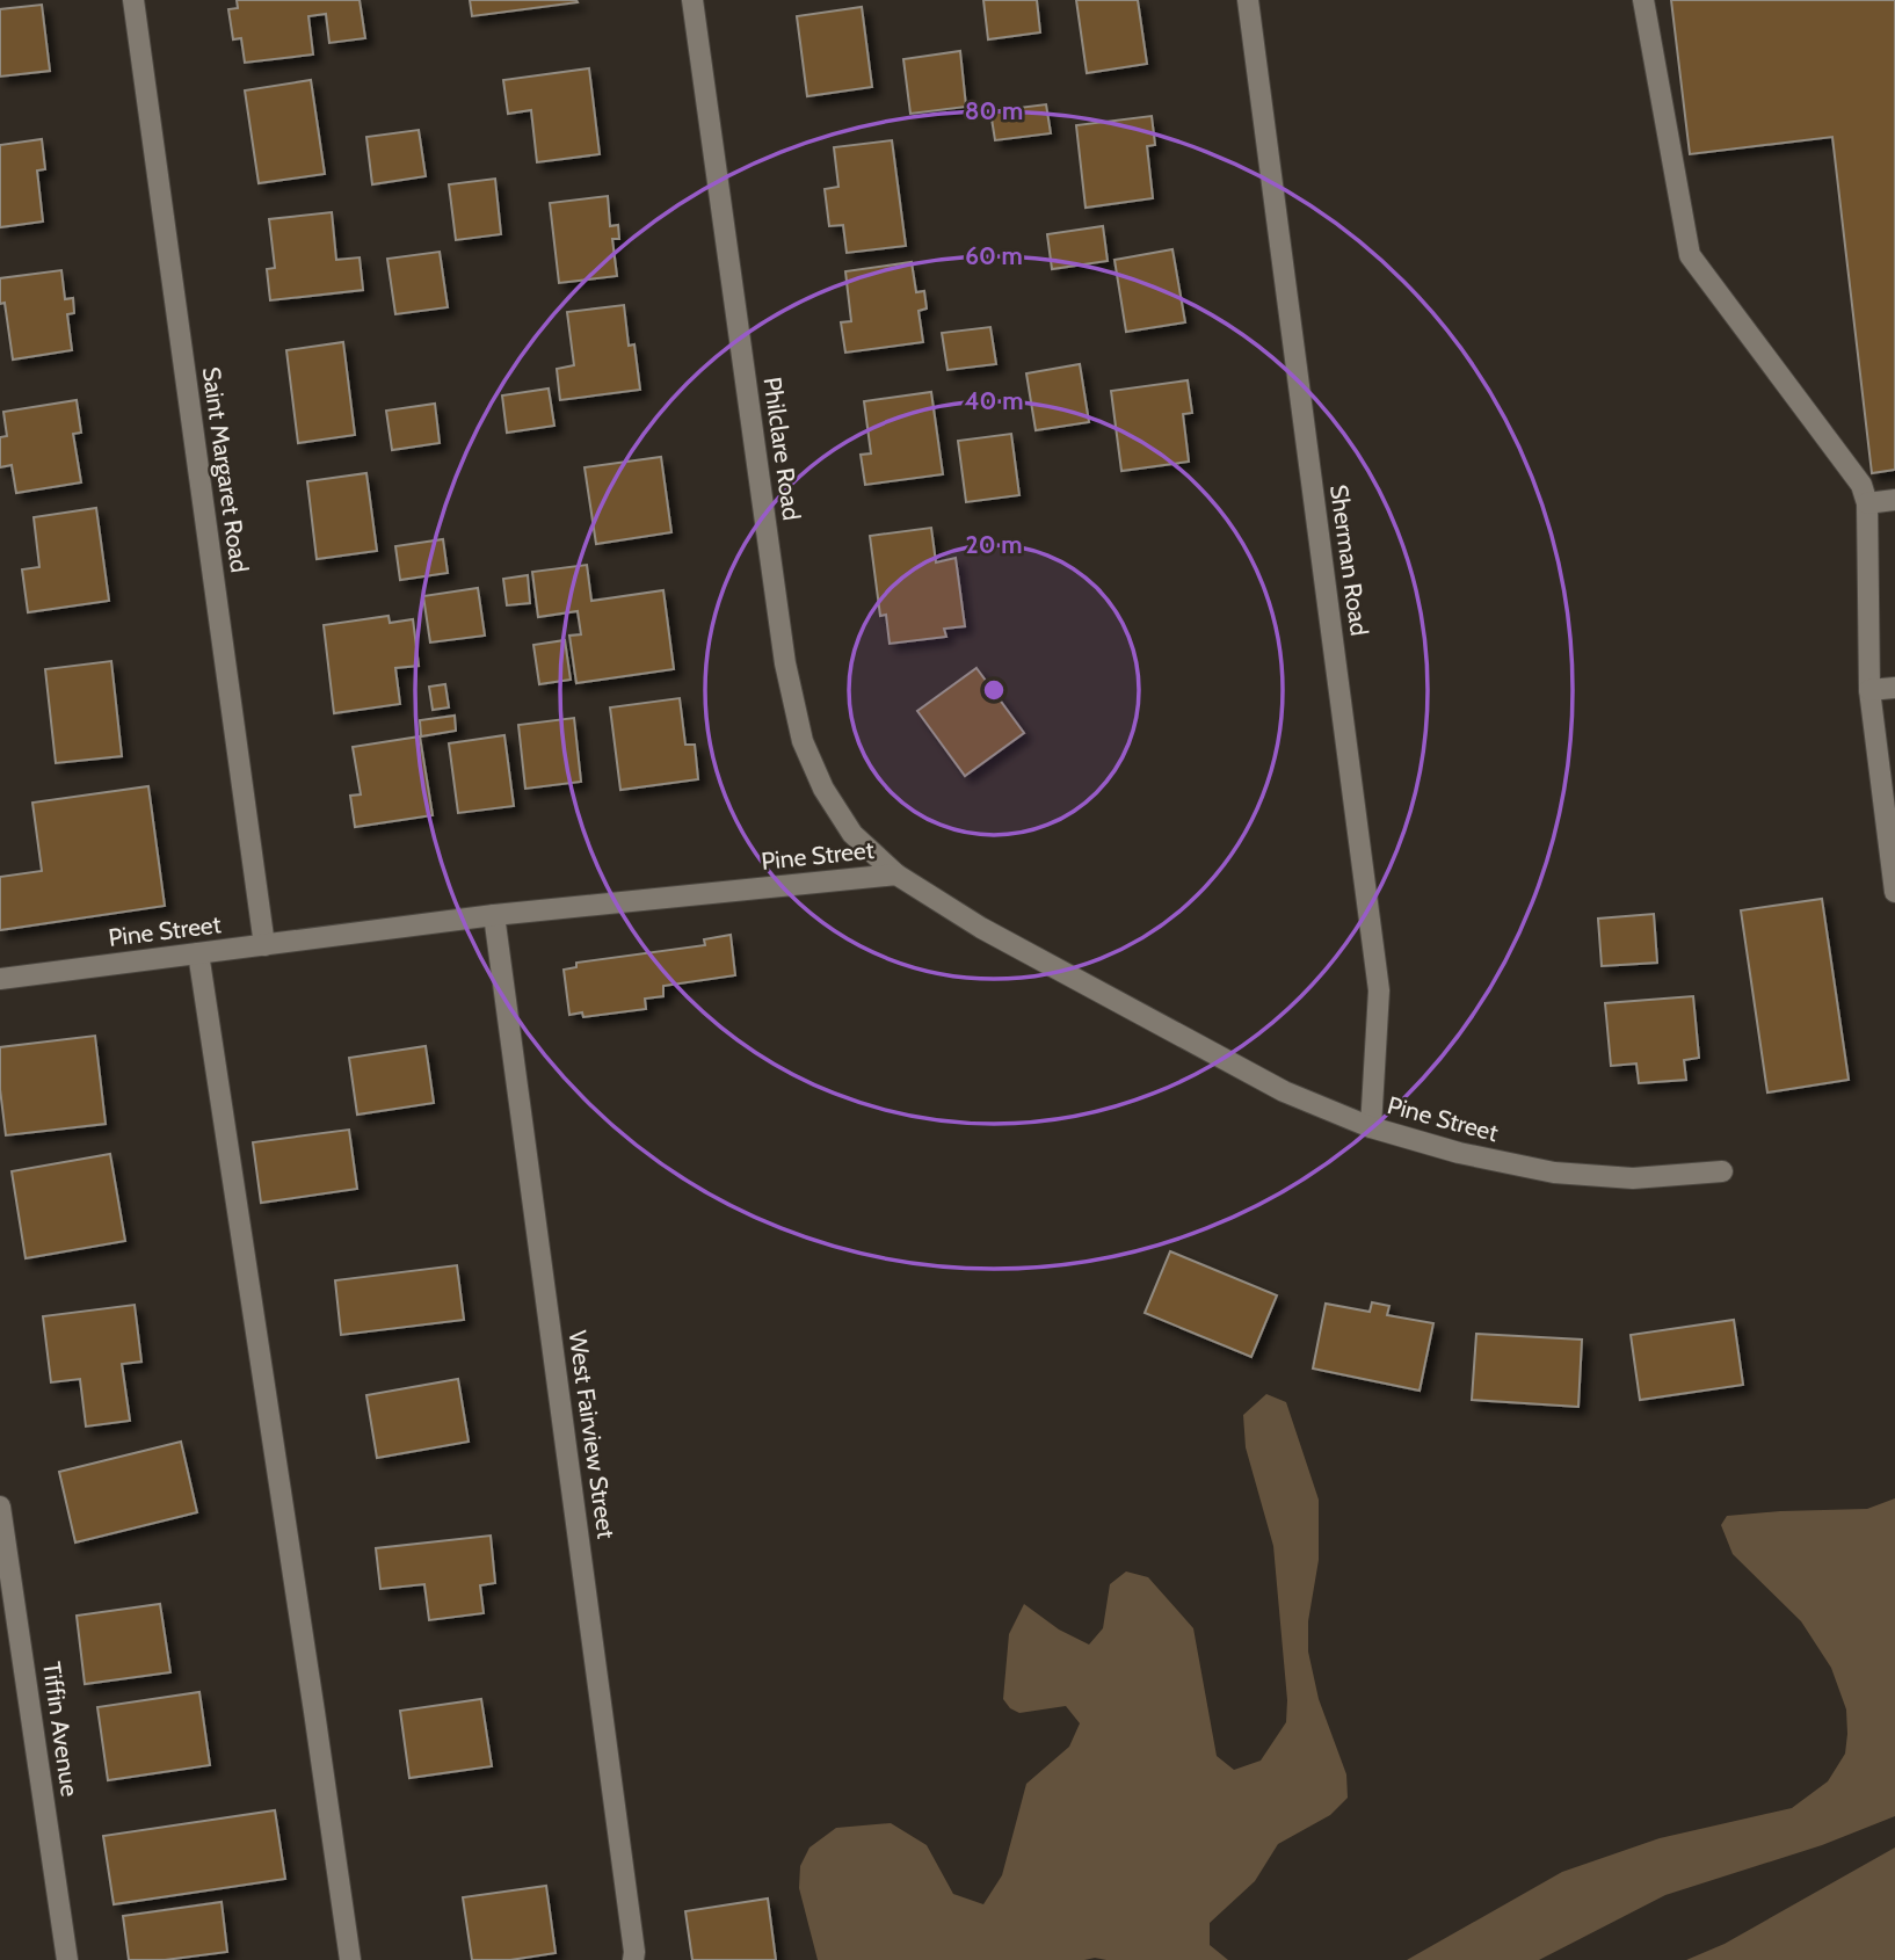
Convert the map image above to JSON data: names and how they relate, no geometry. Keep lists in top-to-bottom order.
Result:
{
  "streets": {
    "street": [
      "Philclare Road",
      "Saint Margaret Road",
      "Sherman Road",
      "Pine Street",
      "West Fairview Street",
      "Tiffin Avenue"
    ]
  },
  "crossings": [
    ["Philclare Road", "Pine Street"],
    ["Saint Margaret Road", "Pine Street"],
    ["Sherman Road", "Pine Street"],
    ["Pine Street", "West Fairview Street"]
  ],
  "rings": [
    "80 m",
    "60 m",
    "40 m",
    "20 m"
  ]
}
